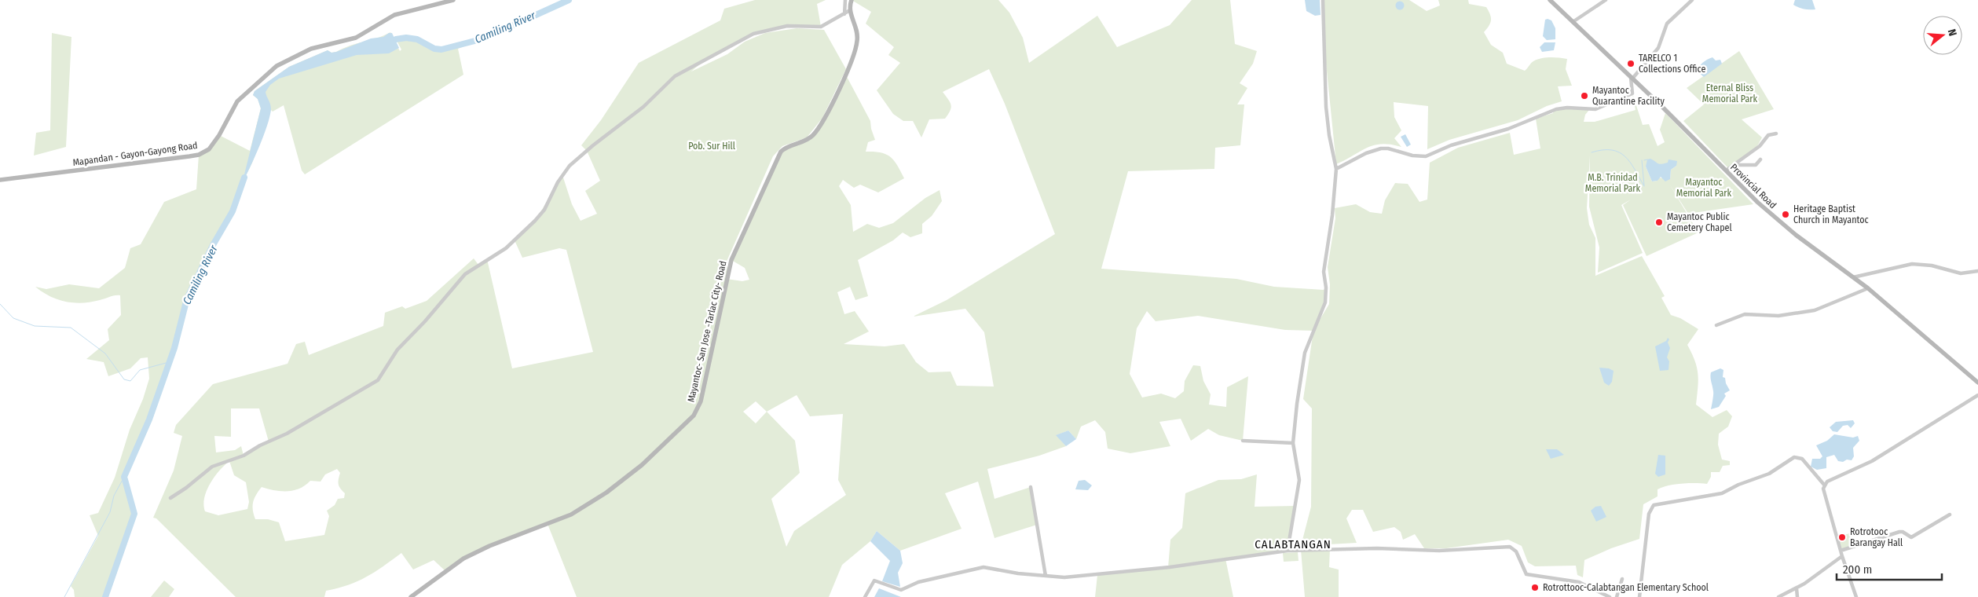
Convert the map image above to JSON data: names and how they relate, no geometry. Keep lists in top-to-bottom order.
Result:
{
  "streets": {
    "main road": ["Mapandan - Gayon-Gayong Road", "Provincial Road", "Mayantoc- San Jose -Tarlac City- Road"]
  },
  "districts": ["CALABTANGAN"],
  "water": ["Camiling River"],
  "parks": [
    "Eternal Bliss Memorial Park",
    "Pob. Sur Hill",
    "M.B. Trinidad Memorial Park",
    "Mayantoc Memorial Park"
  ],
  "places": [
    "TARELCO 1 Collections Office",
    "Mayantoc Quarantine Facility",
    "Heritage Baptist Church in Mayantoc",
    "Mayantoc Public Cemetery Chapel",
    "Rotrotooc Barangay Hall",
    "Rotrottooc-Calabtangan Elementary School"
  ],
  "scale_bar": "200 m",
  "north": "right"
}
